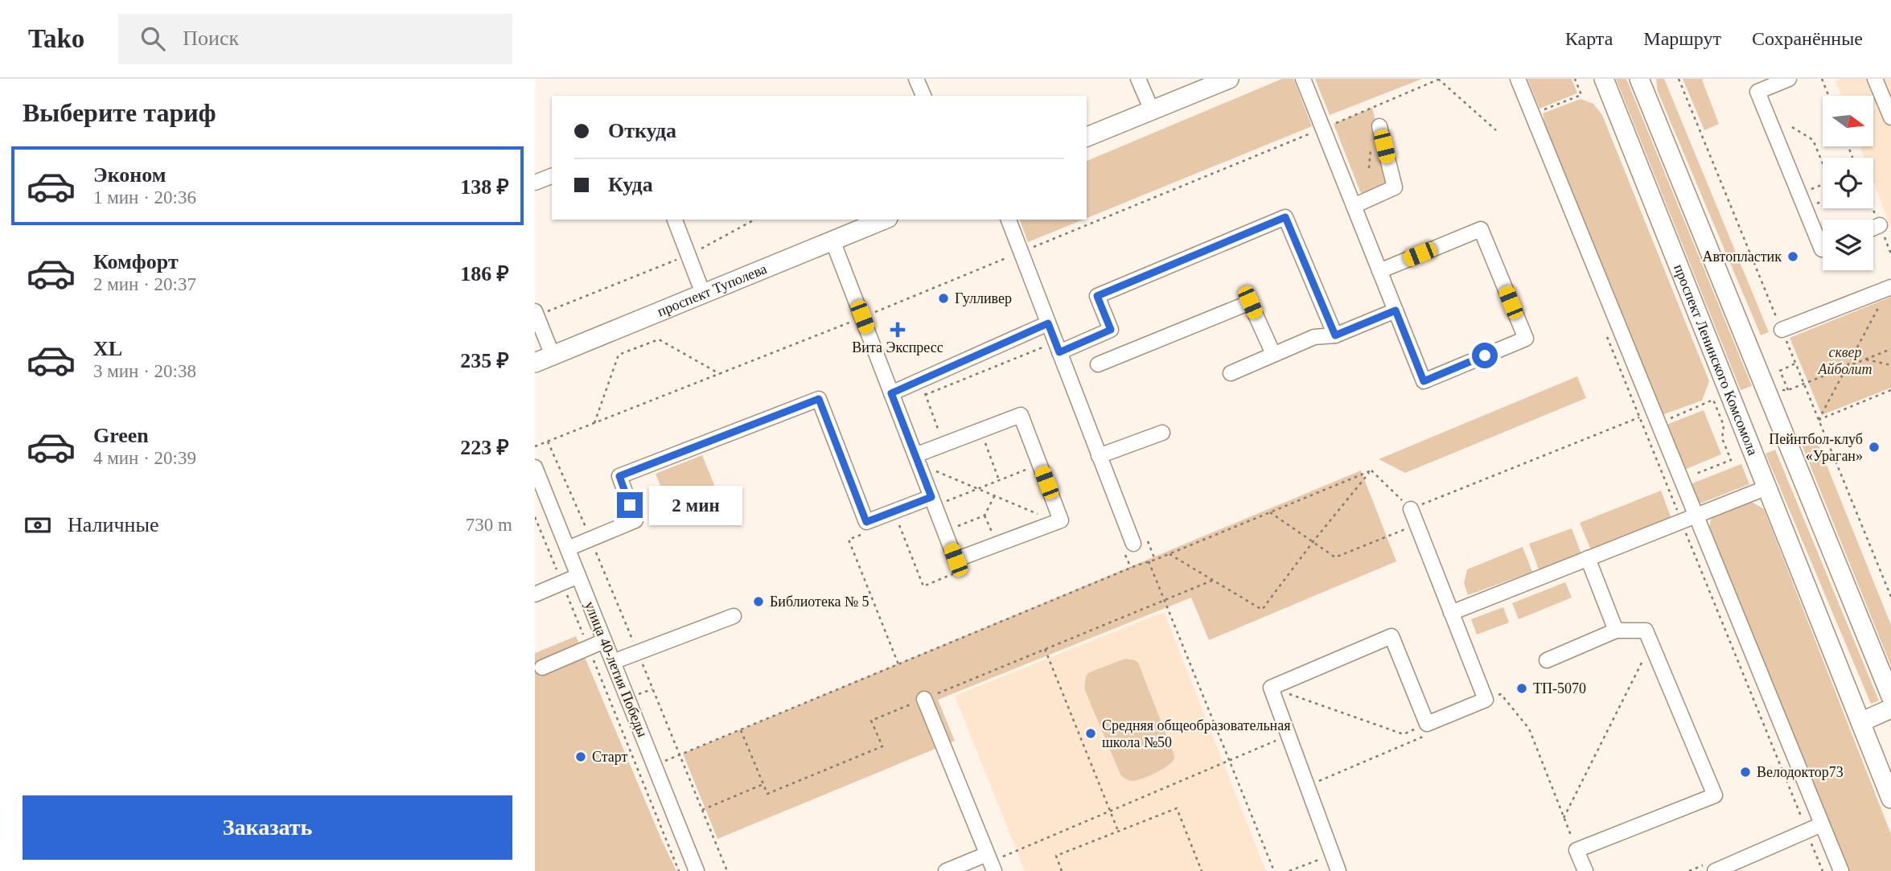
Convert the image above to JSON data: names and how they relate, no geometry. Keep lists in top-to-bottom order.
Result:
{
  "streets": {
    "main road": ["проспект Туполева", "проспект Ленинского Комсомола"],
    "street": ["улица 40-летия Победы"]
  },
  "parks": ["сквер Айболит"],
  "places": {
    "other": [
      "Автопластик",
      "Гулливер",
      "Пейнтбол-клуб «Ураган»",
      "Библиотека № 5",
      "ТП-5070",
      "Средняя общеобразовательная школа №50",
      "Старт",
      "Велодоктор73"
    ],
    "health": ["Вита Экспресс"]
  },
  "north": "right",
  "page": {
    "header": "Tako",
    "search": "Поиск",
    "nav": ["Карта", "Маршрут", "Сохранённые"],
    "heading": "Выберите тариф",
    "banner": ["Откуда", "Куда"],
    "list": [
      {
        "name": "Эконом",
        "note": "1 мин · 20:36",
        "value": "138 ₽"
      },
      {
        "name": "Комфорт",
        "note": "2 мин · 20:37",
        "value": "186 ₽"
      },
      {
        "name": "XL",
        "note": "3 мин · 20:38",
        "value": "235 ₽"
      },
      {
        "name": "Green",
        "note": "4 мин · 20:39",
        "value": "223 ₽"
      }
    ],
    "bubble": "2 мин",
    "pay": ["Наличные", "730 m"],
    "buttons": "Заказать"
  }
}
